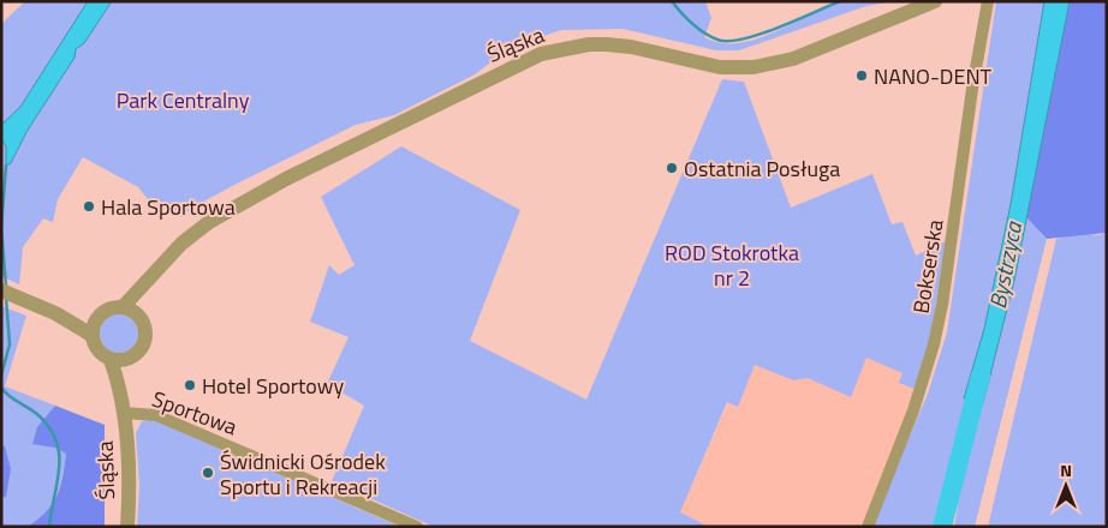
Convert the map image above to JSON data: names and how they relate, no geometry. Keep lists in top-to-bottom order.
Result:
{
  "streets": {
    "street": ["Śląska", "Bokserska", "Sportowa"]
  },
  "crossings": [
    ["Śląska", "Sportowa"]
  ],
  "water": ["Bystrzyca"],
  "parks": ["Park Centralny", "ROD Stokrotka nr 2"],
  "places": [
    "NANO-DENT",
    "Ostatnia Posługa",
    "Hala Sportowa",
    "Hotel Sportowy",
    "Świdnicki Ośrodek Sportu i Rekreacji"
  ],
  "north": "top"
}
